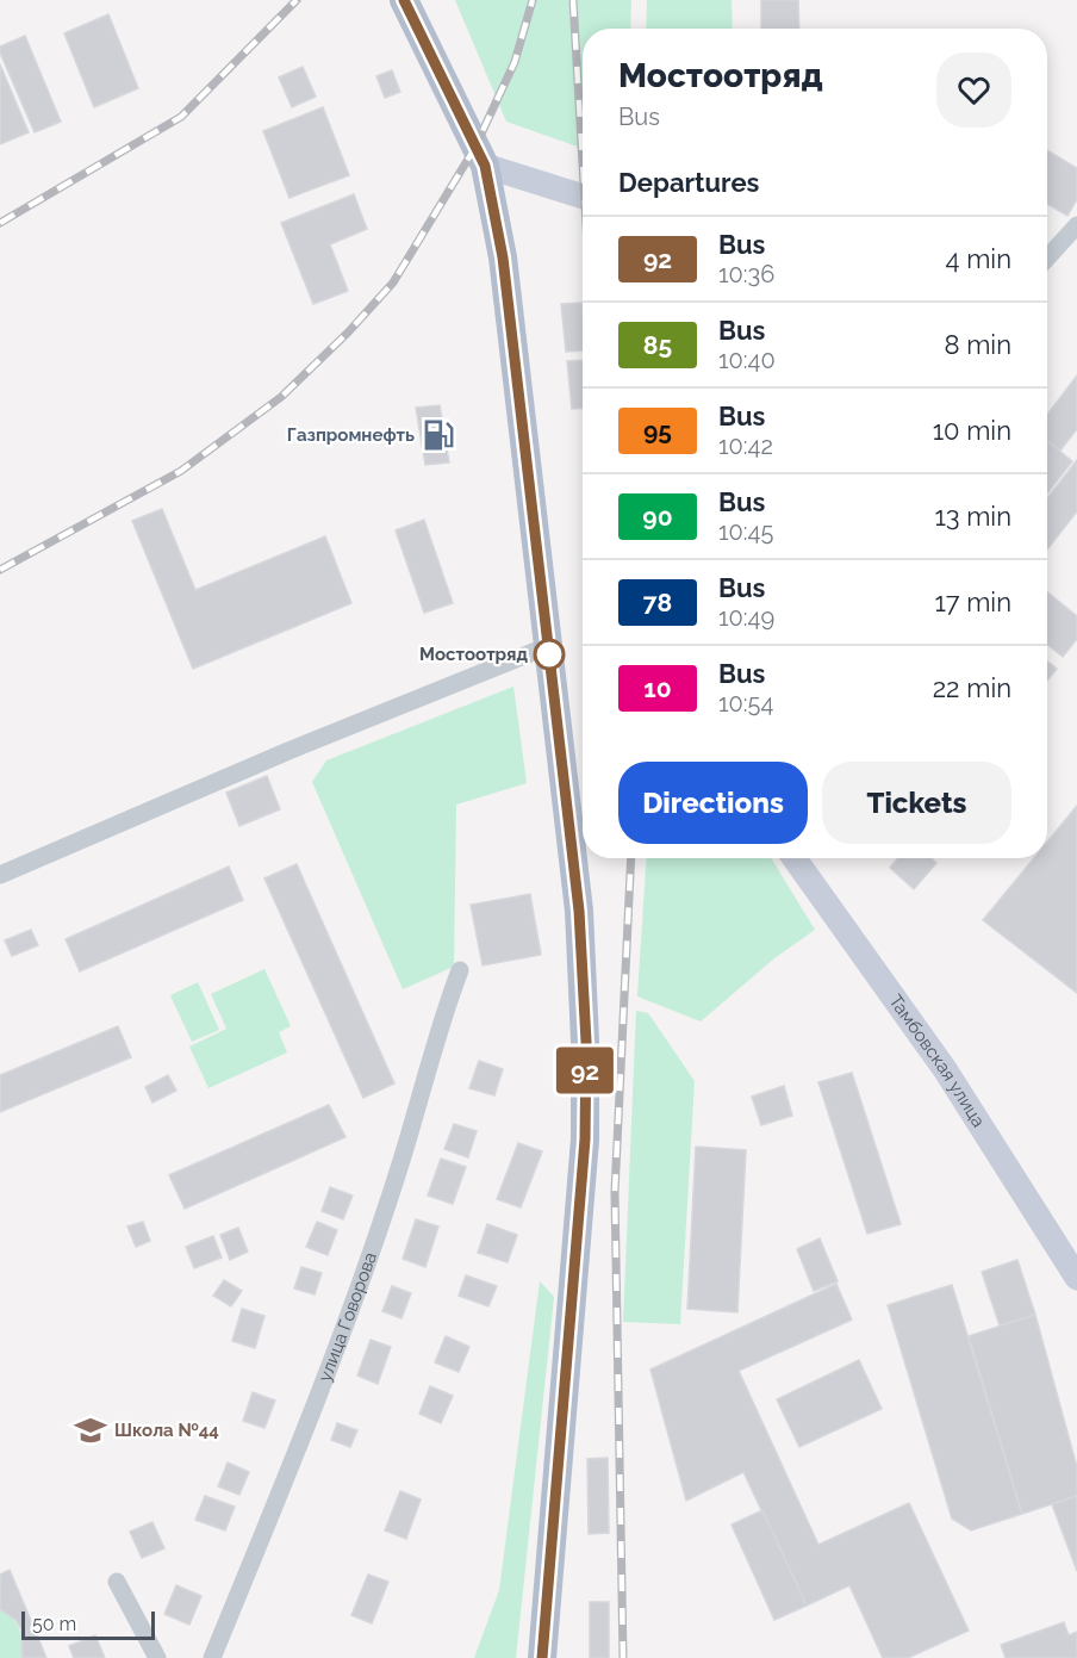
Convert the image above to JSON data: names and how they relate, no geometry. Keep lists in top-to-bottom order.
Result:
{
  "streets": {
    "street": ["Тамбовская улица", "улица Говорова"]
  },
  "places": {
    "fuel station": ["Газпромнефть"],
    "other": ["Мостоотряд"],
    "school or university": ["Школа №44"]
  },
  "lines": ["bus line 92"],
  "scale_bar": "50 m",
  "page": {
    "on_map": "92",
    "heading": [
      ["Мостоотряд", "Bus"],
      "Departures"
    ],
    "list": [
      {
        "mark": "92",
        "name": "Bus",
        "note": "10:36",
        "value": "4 min"
      },
      {
        "mark": "85",
        "name": "Bus",
        "note": "10:40",
        "value": "8 min"
      },
      {
        "mark": "95",
        "name": "Bus",
        "note": "10:42",
        "value": "10 min"
      },
      {
        "mark": "90",
        "name": "Bus",
        "note": "10:45",
        "value": "13 min"
      },
      {
        "mark": "78",
        "name": "Bus",
        "note": "10:49",
        "value": "17 min"
      },
      {
        "mark": "10",
        "name": "Bus",
        "note": "10:54",
        "value": "22 min"
      }
    ],
    "buttons": ["Directions", "Tickets"],
    "scale": "50 m"
  }
}
